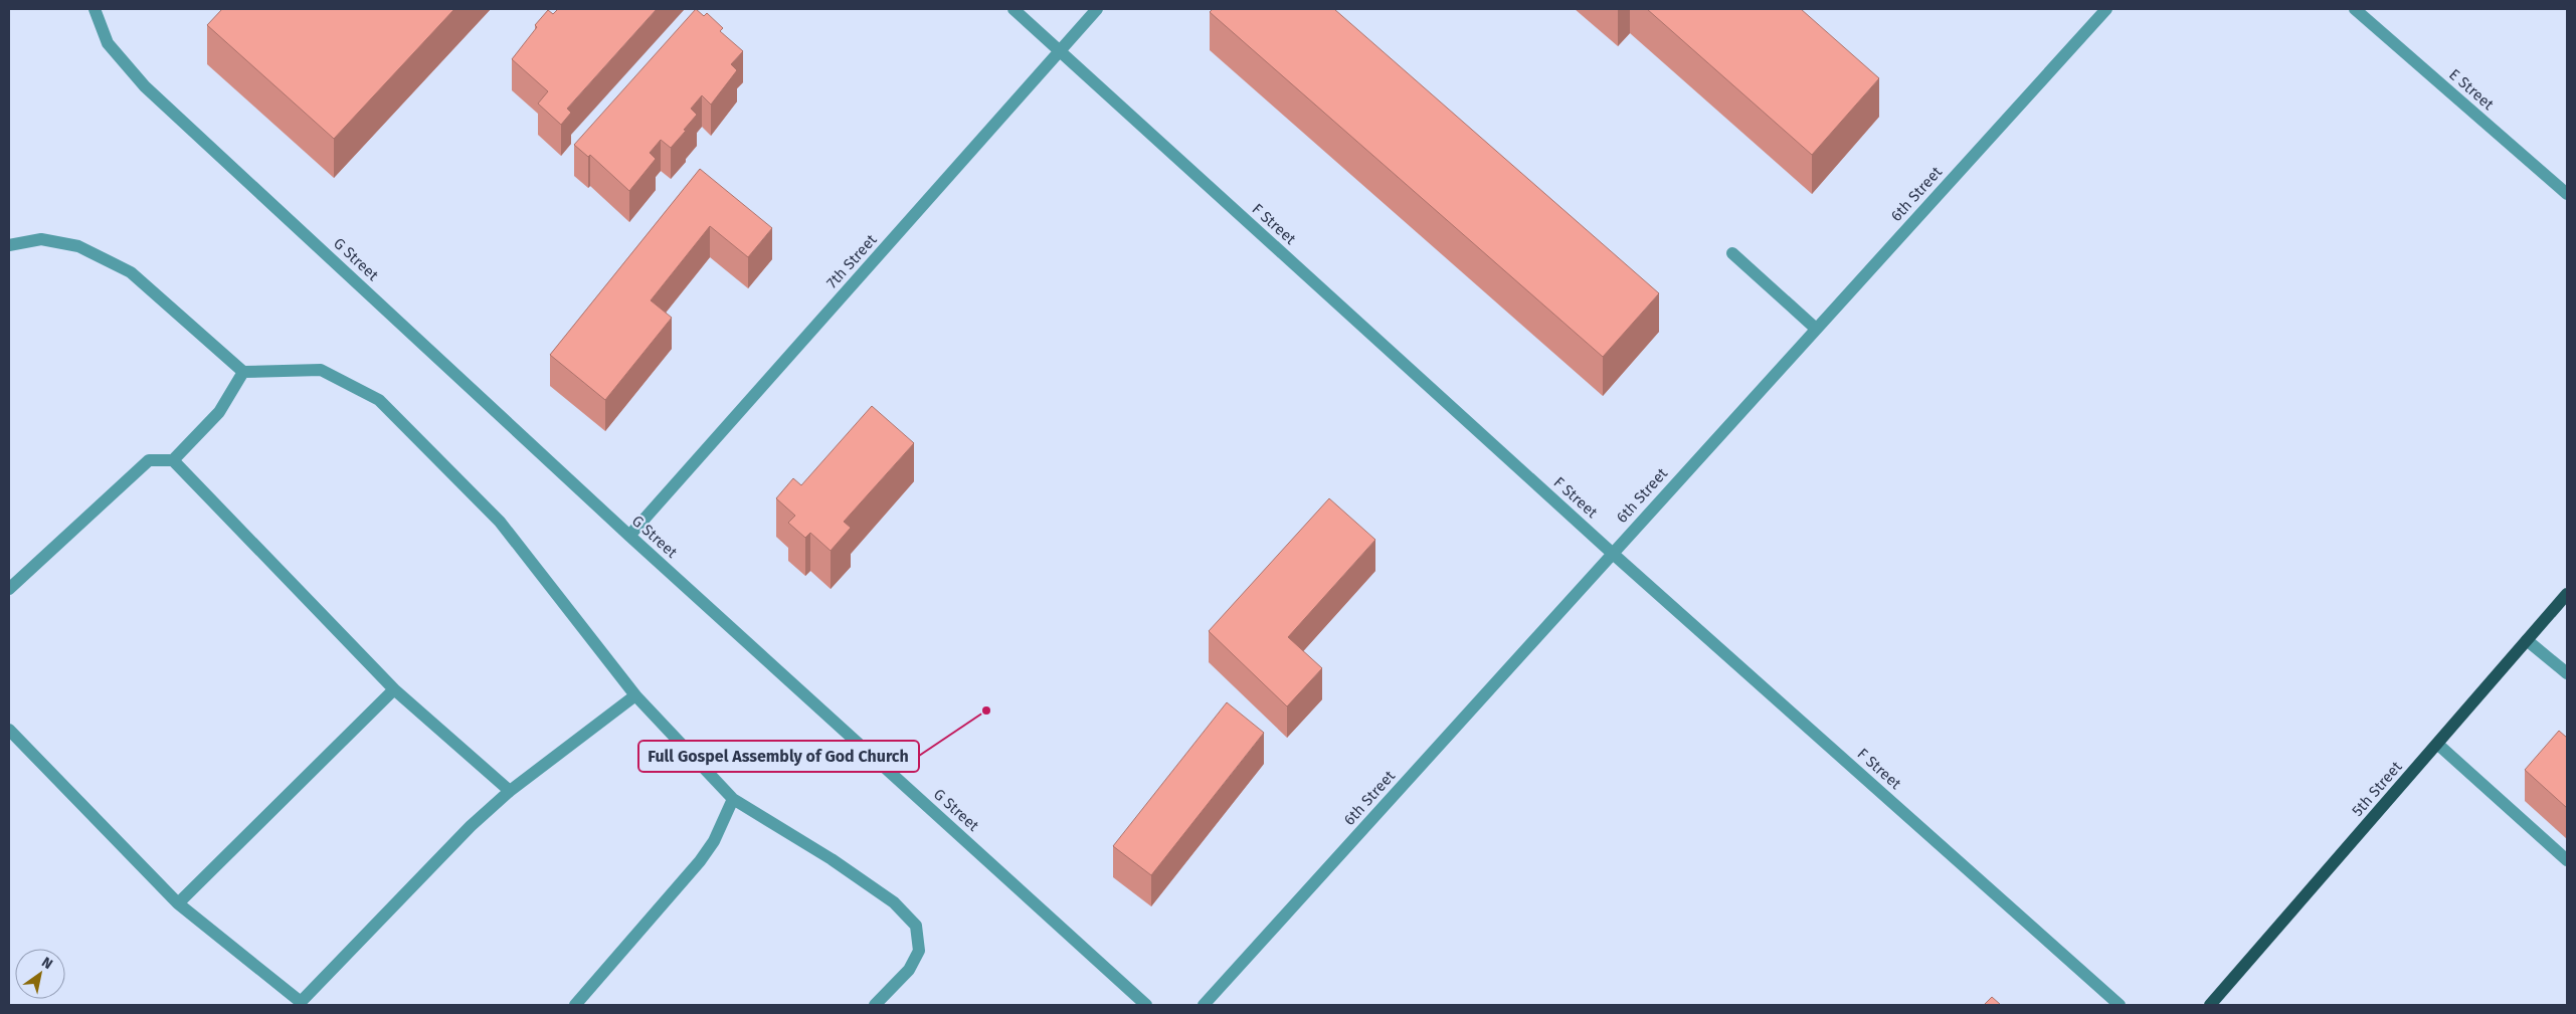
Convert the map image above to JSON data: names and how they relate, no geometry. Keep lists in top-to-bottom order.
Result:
{
  "streets": {
    "main road": ["5th Street"],
    "street": [
      "E Street",
      "6th Street",
      "F Street",
      "G Street",
      "7th Street"
    ]
  },
  "crossings": [
    ["6th Street", "F Street"],
    ["F Street", "7th Street"],
    ["G Street", "7th Street"]
  ],
  "places": ["Full Gospel Assembly of God Church"],
  "north": "top right"
}
